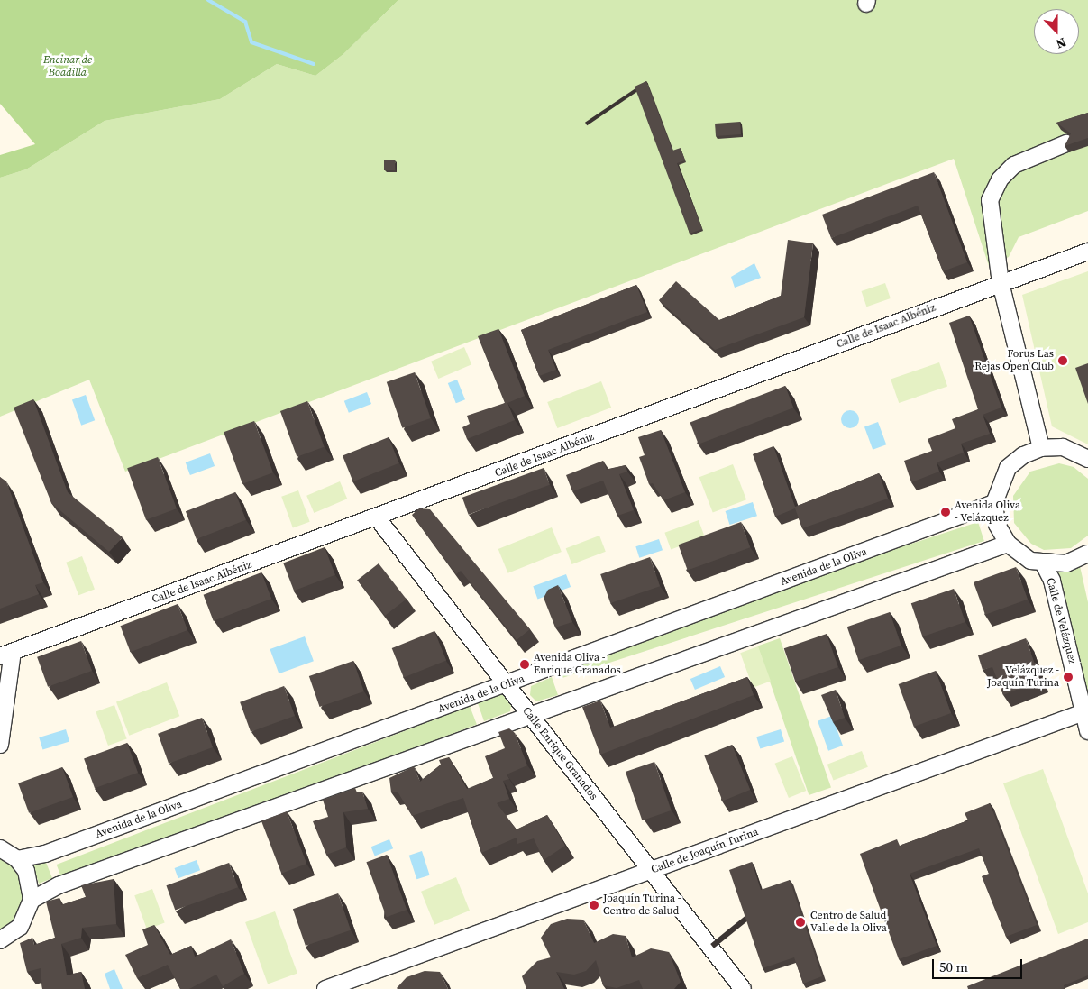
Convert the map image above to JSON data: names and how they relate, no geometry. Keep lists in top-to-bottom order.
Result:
{
  "streets": {
    "street": [
      "Calle de Isaac Albéniz",
      "Avenida de la Oliva",
      "Calle de Velázquez",
      "Calle Enrique Granados",
      "Calle de Joaquín Turina"
    ]
  },
  "crossings": [
    ["Calle de Isaac Albéniz", "Calle Enrique Granados"],
    ["Avenida de la Oliva", "Calle Enrique Granados"],
    ["Calle de Velázquez", "Calle de Joaquín Turina"],
    ["Calle Enrique Granados", "Calle de Joaquín Turina"]
  ],
  "parks": ["Encinar de Boadilla"],
  "places": [
    "Forus Las Rejas Open Club",
    "Avenida Oliva - Velázquez",
    "Avenida Oliva - Enrique Granados",
    "Velázquez - Joaquín Turina",
    "Joaquín Turina - Centro de Salud",
    "Centro de Salud Valle de la Oliva"
  ],
  "scale_bar": "50 m",
  "north": "bottom"
}
